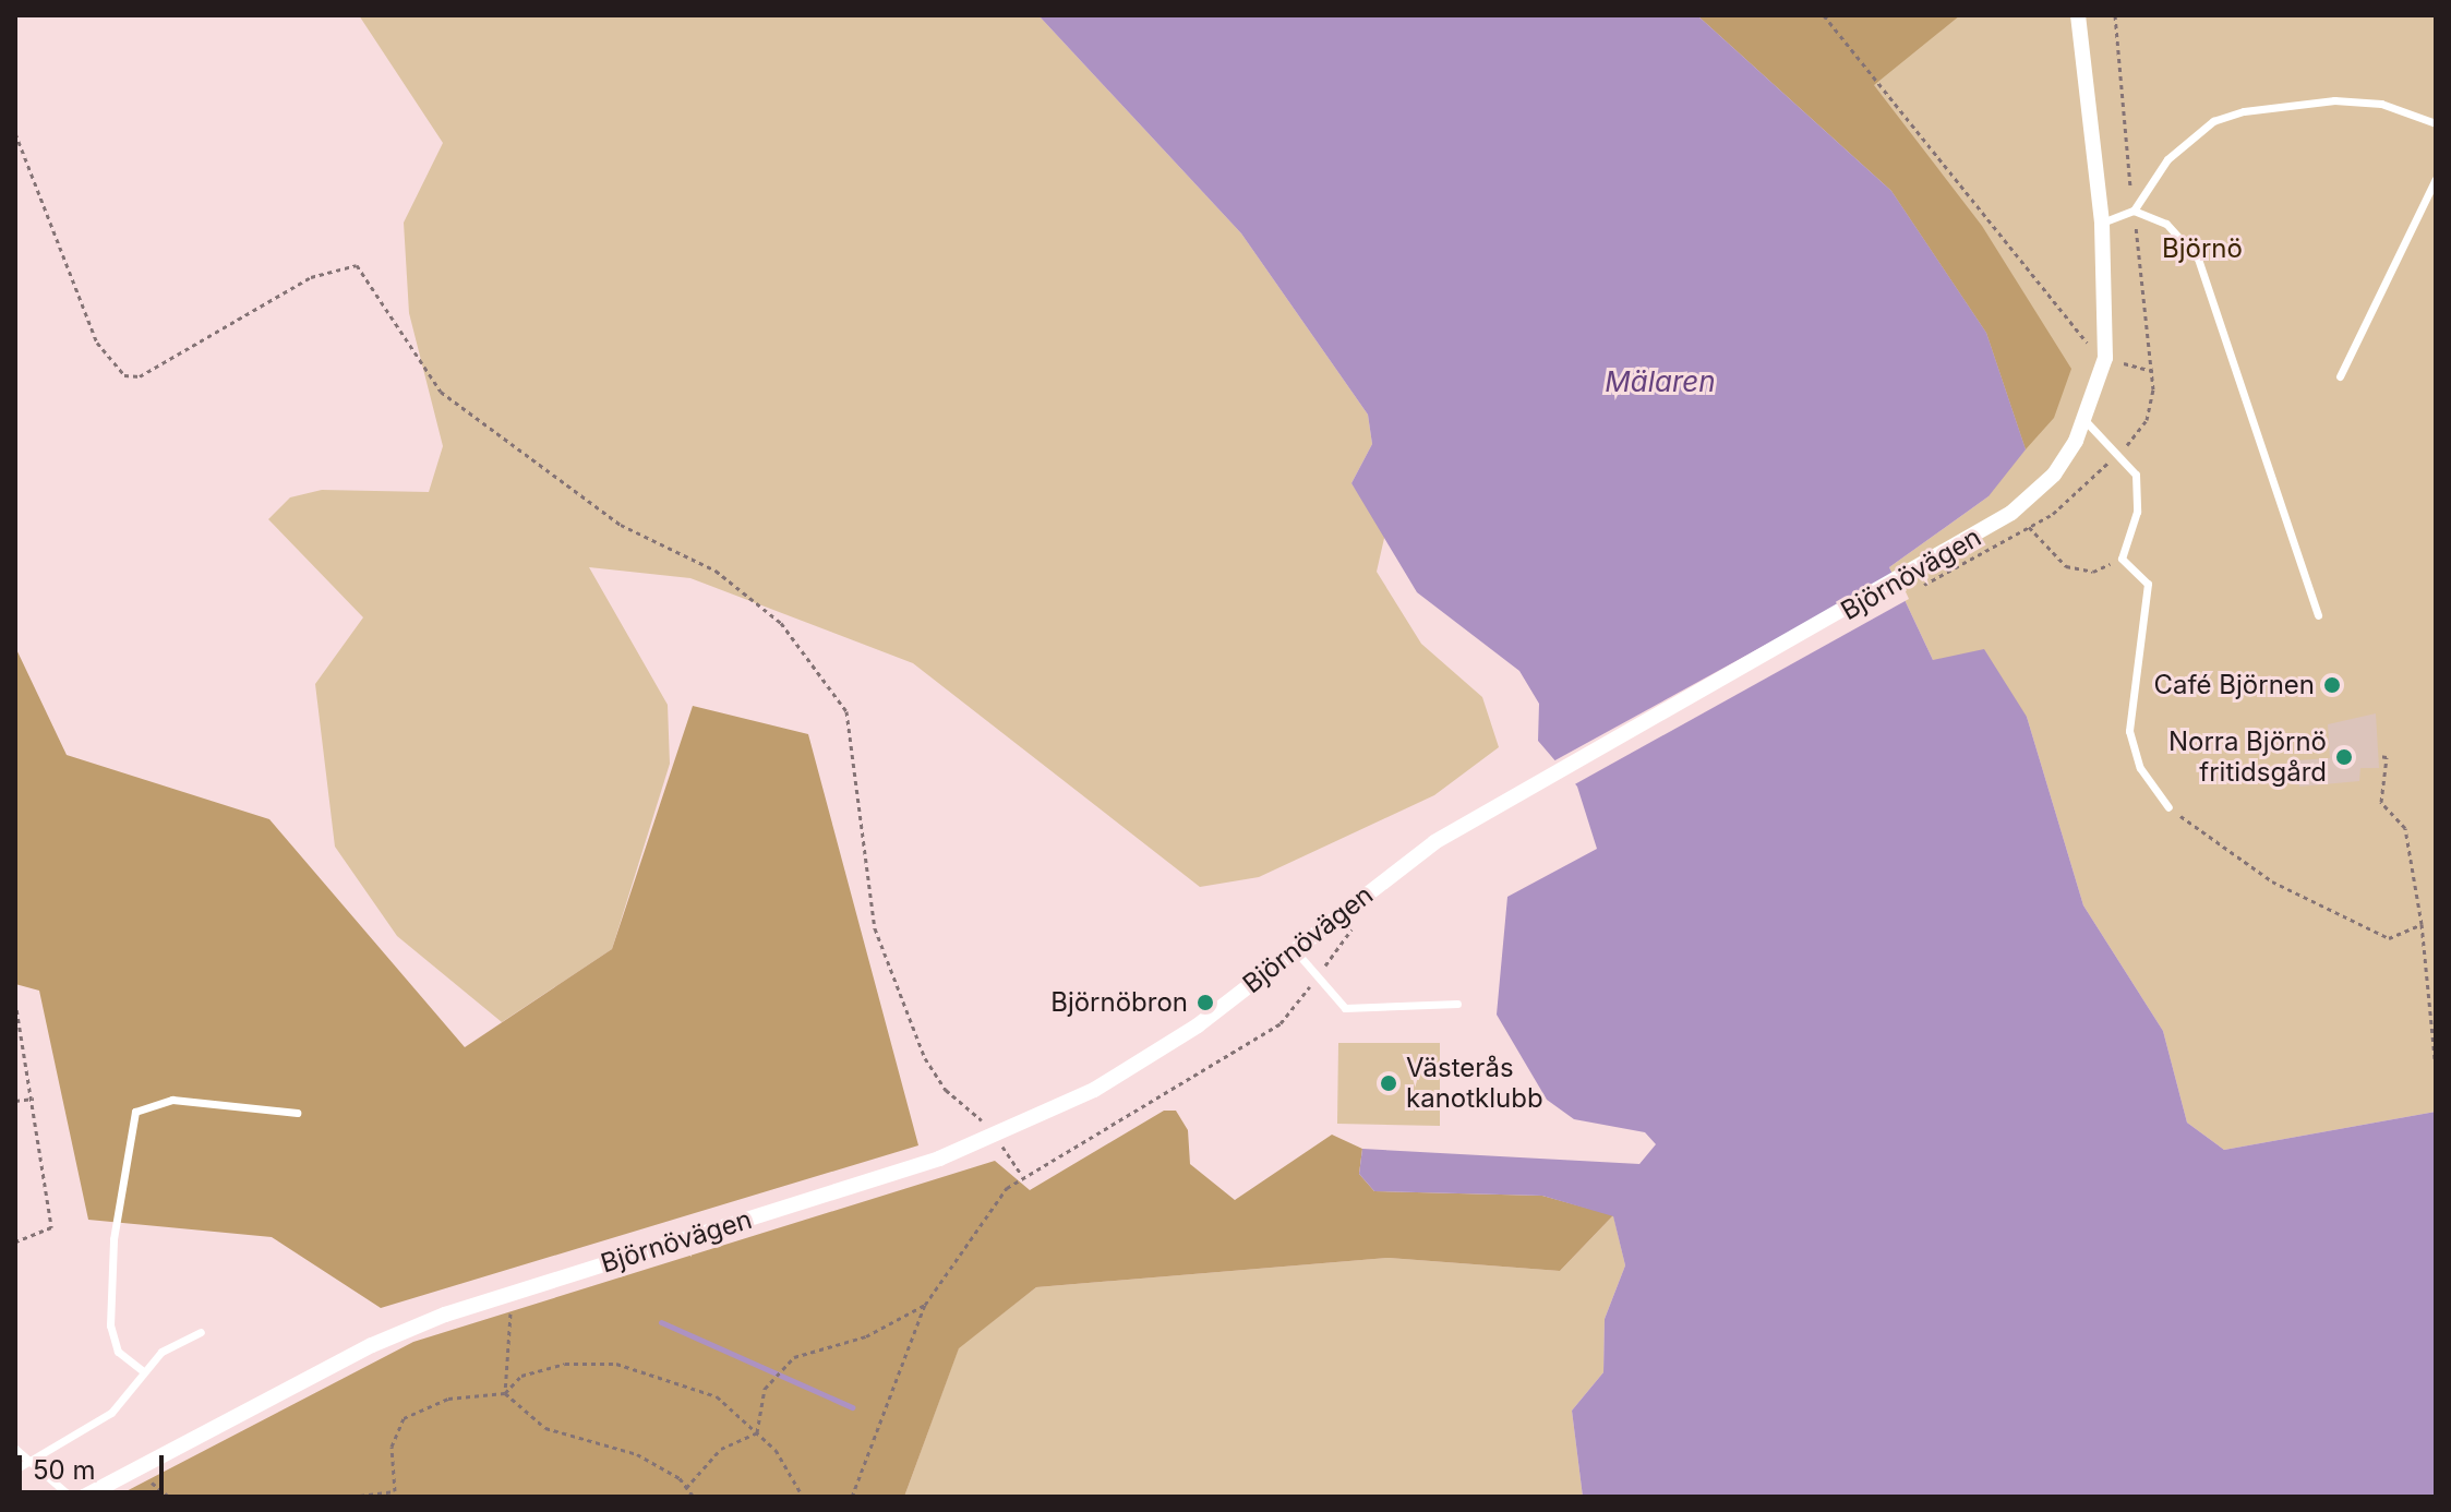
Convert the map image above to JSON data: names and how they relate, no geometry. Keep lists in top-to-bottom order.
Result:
{
  "streets": {
    "street": ["Björnövägen"]
  },
  "water": ["Mälaren"],
  "parks": ["Björnö"],
  "places": [
    "Café Björnen",
    "Norra Björnö fritidsgård",
    "Björnöbron",
    "Västerås kanotklubb"
  ],
  "scale_bar": "50 m"
}
